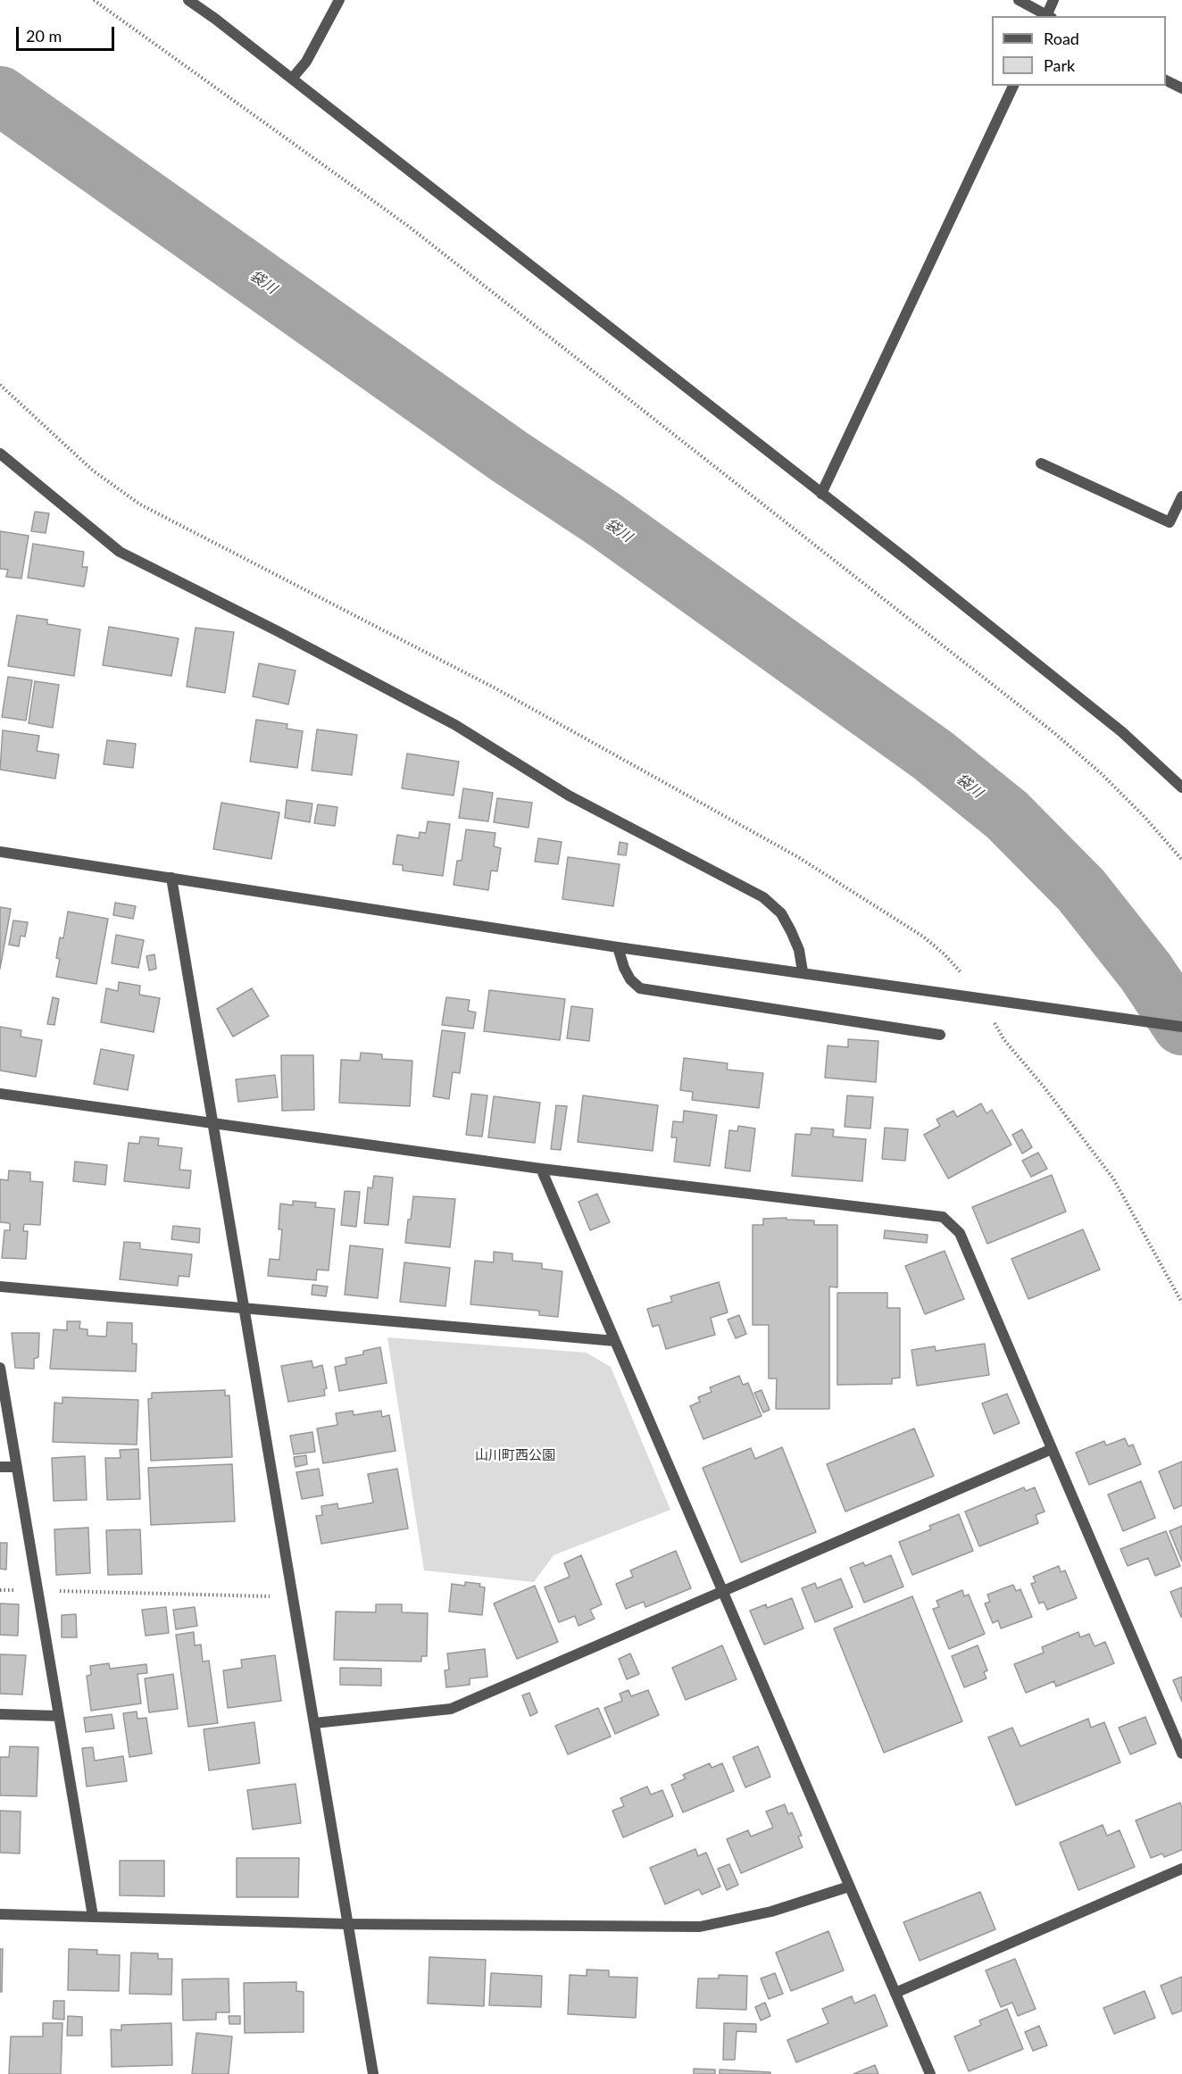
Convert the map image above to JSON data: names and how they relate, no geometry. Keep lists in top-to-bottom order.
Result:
{
  "water": ["袋川"],
  "parks": ["山川町西公園"],
  "legend": ["Road", "Park"],
  "scale_bar": "20 m"
}
